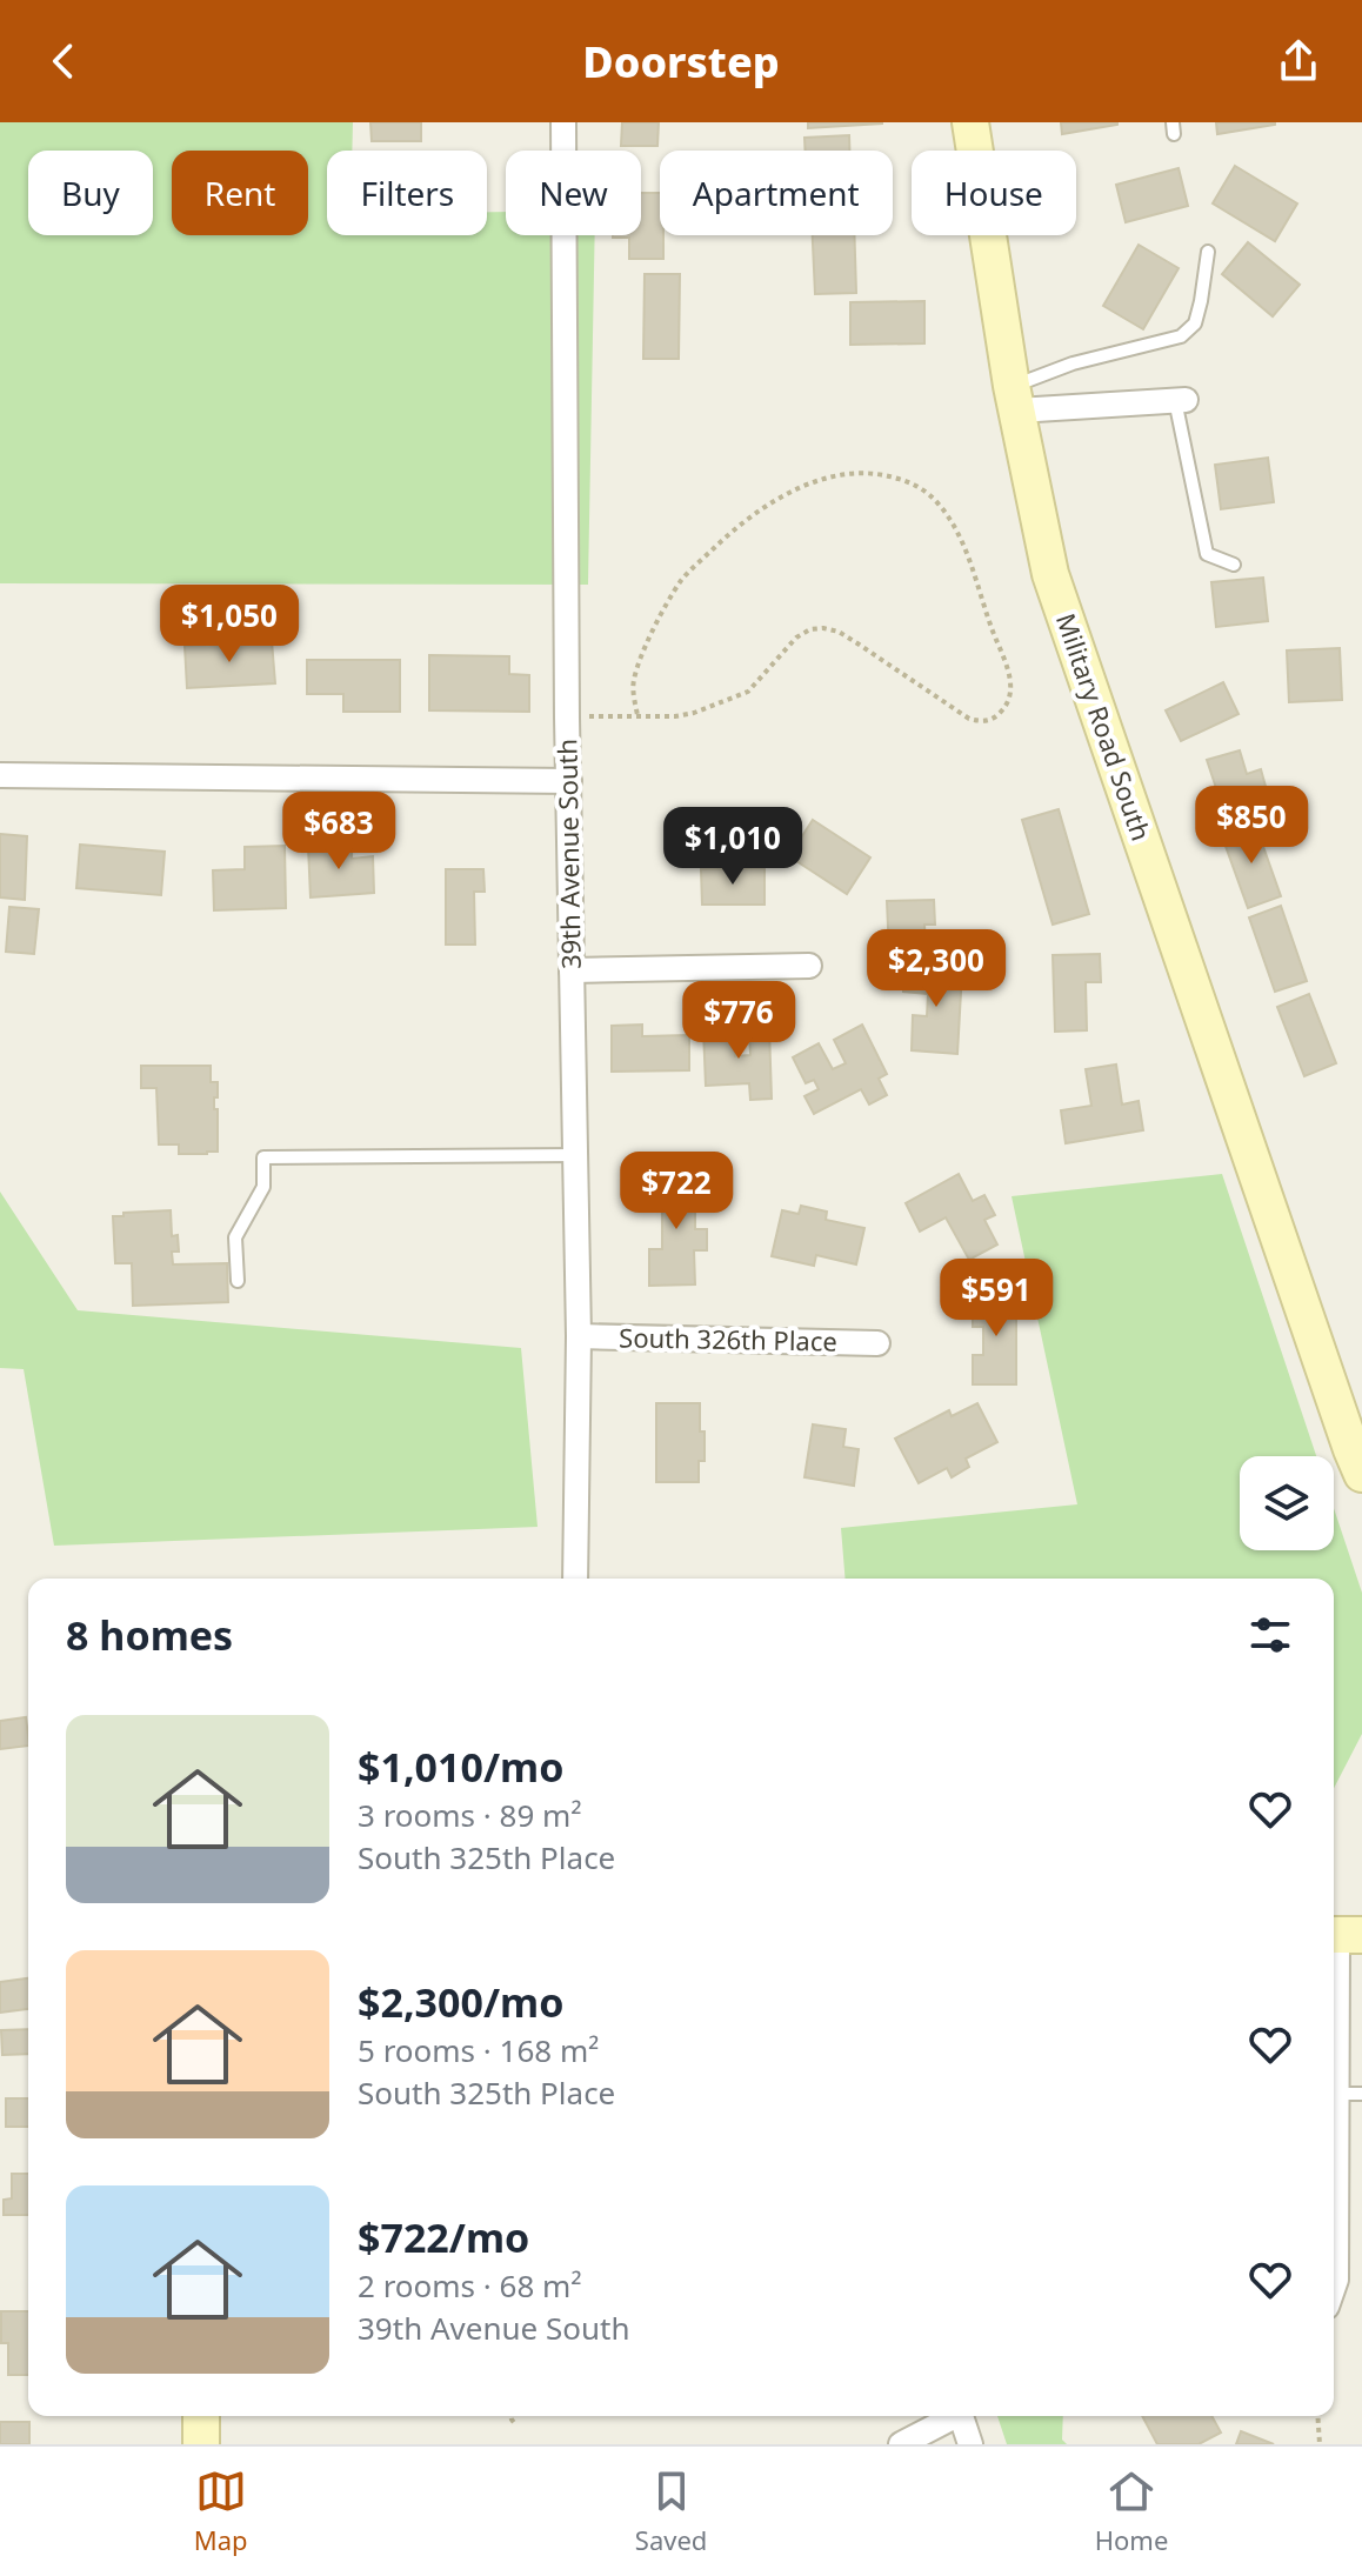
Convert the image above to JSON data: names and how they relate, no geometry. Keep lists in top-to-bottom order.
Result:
{
  "streets": {
    "main road": ["Military Road South"],
    "street": ["39th Avenue South", "South 326th Place"]
  },
  "crossings": [
    ["39th Avenue South", "South 326th Place"]
  ],
  "page": {
    "header": "Doorstep",
    "chip": [
      "Buy",
      "Rent",
      "Filters",
      "New",
      "Apartment",
      "House"
    ],
    "price": [
      "$1,050",
      "$850",
      "$683",
      "$1,010",
      "$2,300",
      "$776",
      "$722",
      "$591"
    ],
    "heading": "8 homes",
    "list": [
      {
        "name": "$1,010/mo",
        "note": "3 rooms · 89 m² · South 325th Place"
      },
      {
        "name": "$2,300/mo",
        "note": "5 rooms · 168 m² · South 325th Place"
      },
      {
        "name": "$722/mo",
        "note": "2 rooms · 68 m² · 39th Avenue South"
      }
    ],
    "tabs": ["Map", "Saved", "Home"]
  }
}
